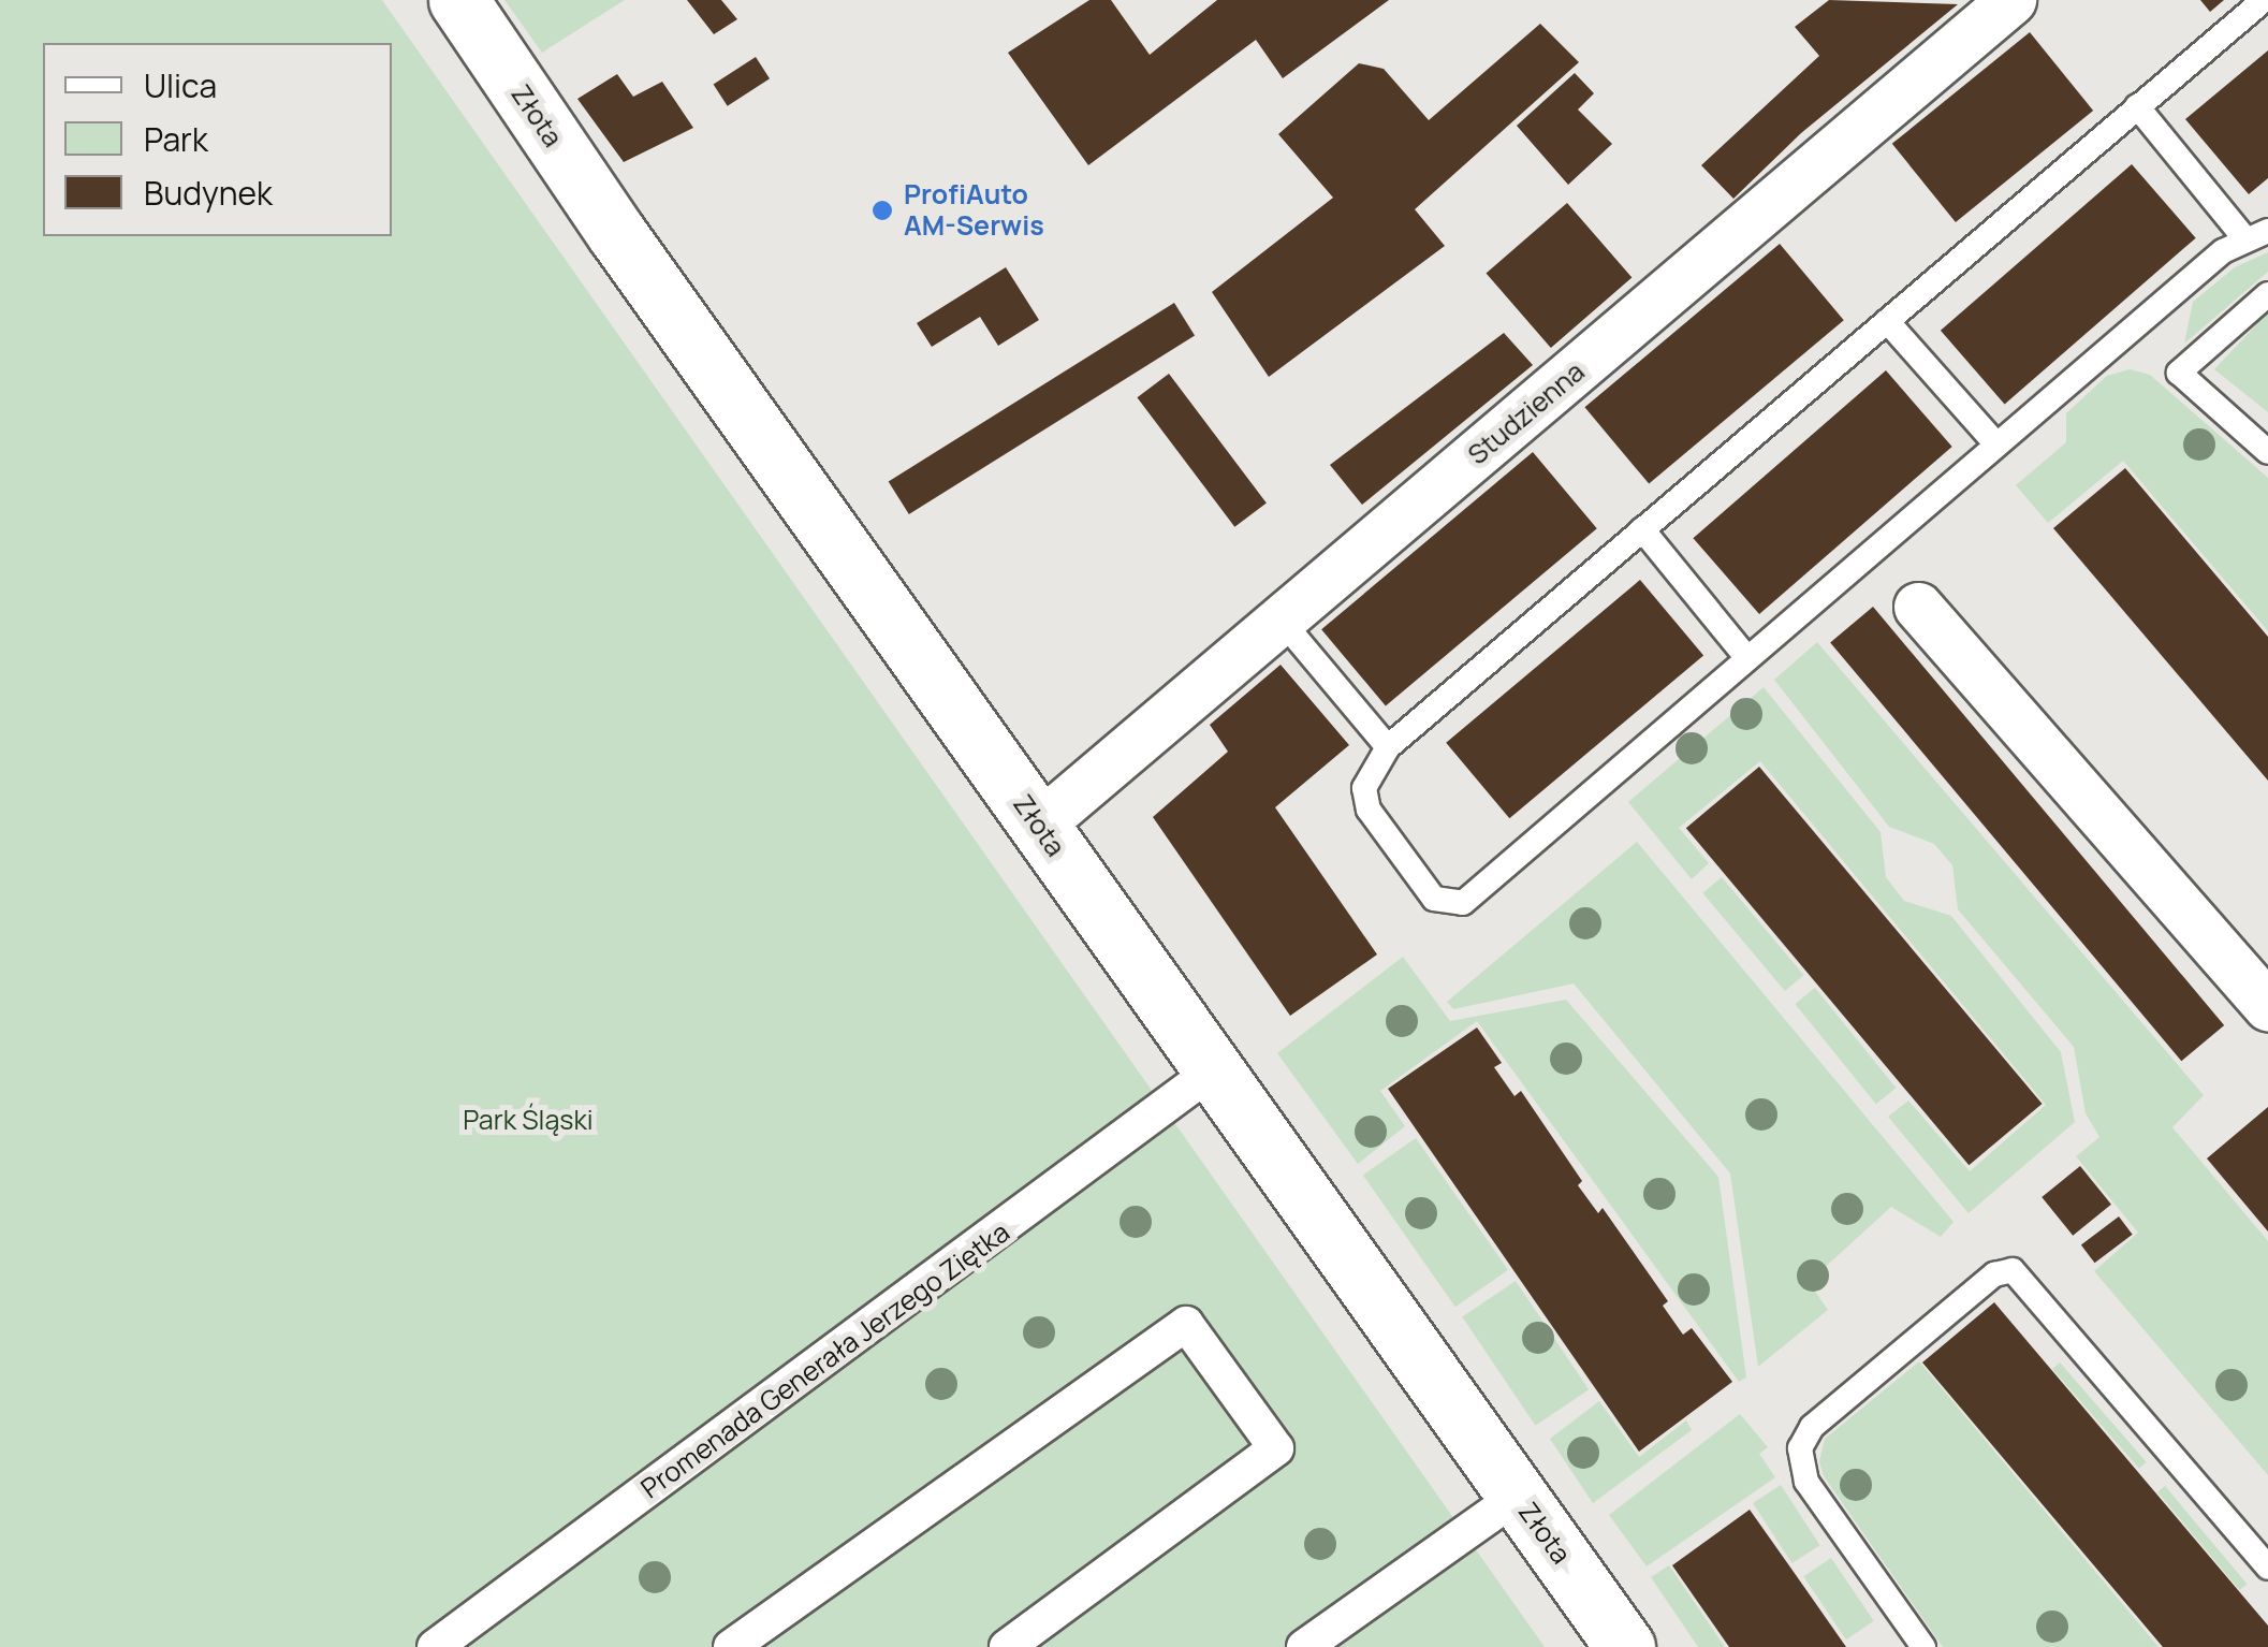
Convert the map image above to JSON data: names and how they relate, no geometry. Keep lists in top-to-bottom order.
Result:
{
  "streets": {
    "street": ["Złota", "Studzienna", "Promenada Generała Jerzego Ziętka"]
  },
  "crossings": [
    ["Złota", "Studzienna"],
    ["Złota", "Promenada Generała Jerzego Ziętka"]
  ],
  "parks": ["Park Śląski"],
  "places": ["ProfiAuto AM-Serwis"],
  "legend": ["Ulica", "Park", "Budynek"]
}
